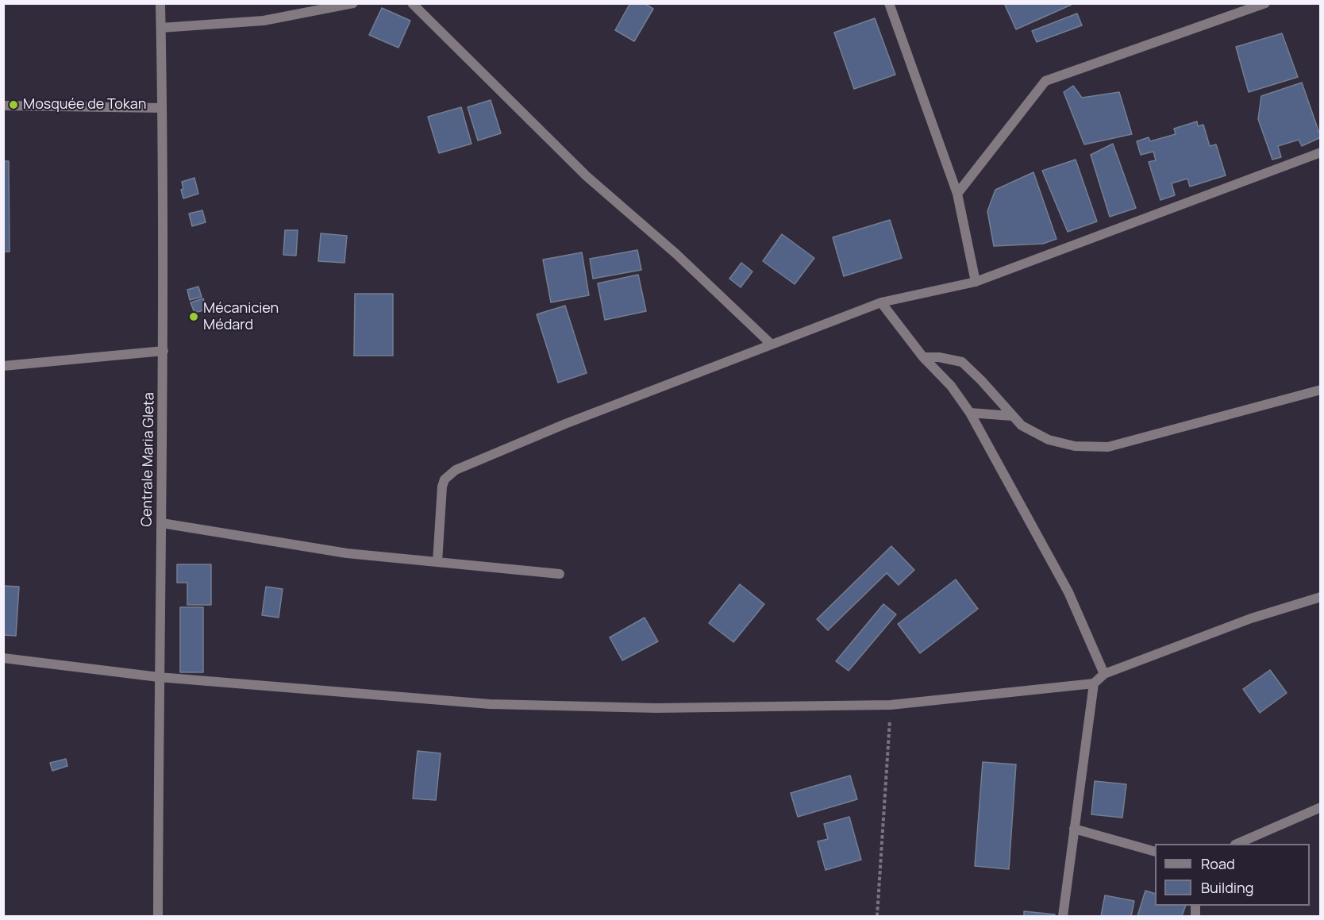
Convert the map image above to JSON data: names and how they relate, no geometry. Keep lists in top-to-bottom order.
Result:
{
  "streets": {
    "street": ["Centrale Maria Gleta"]
  },
  "places": ["Mosquée de Tokan", "Mécanicien Médard"],
  "legend": ["Road", "Building"]
}
